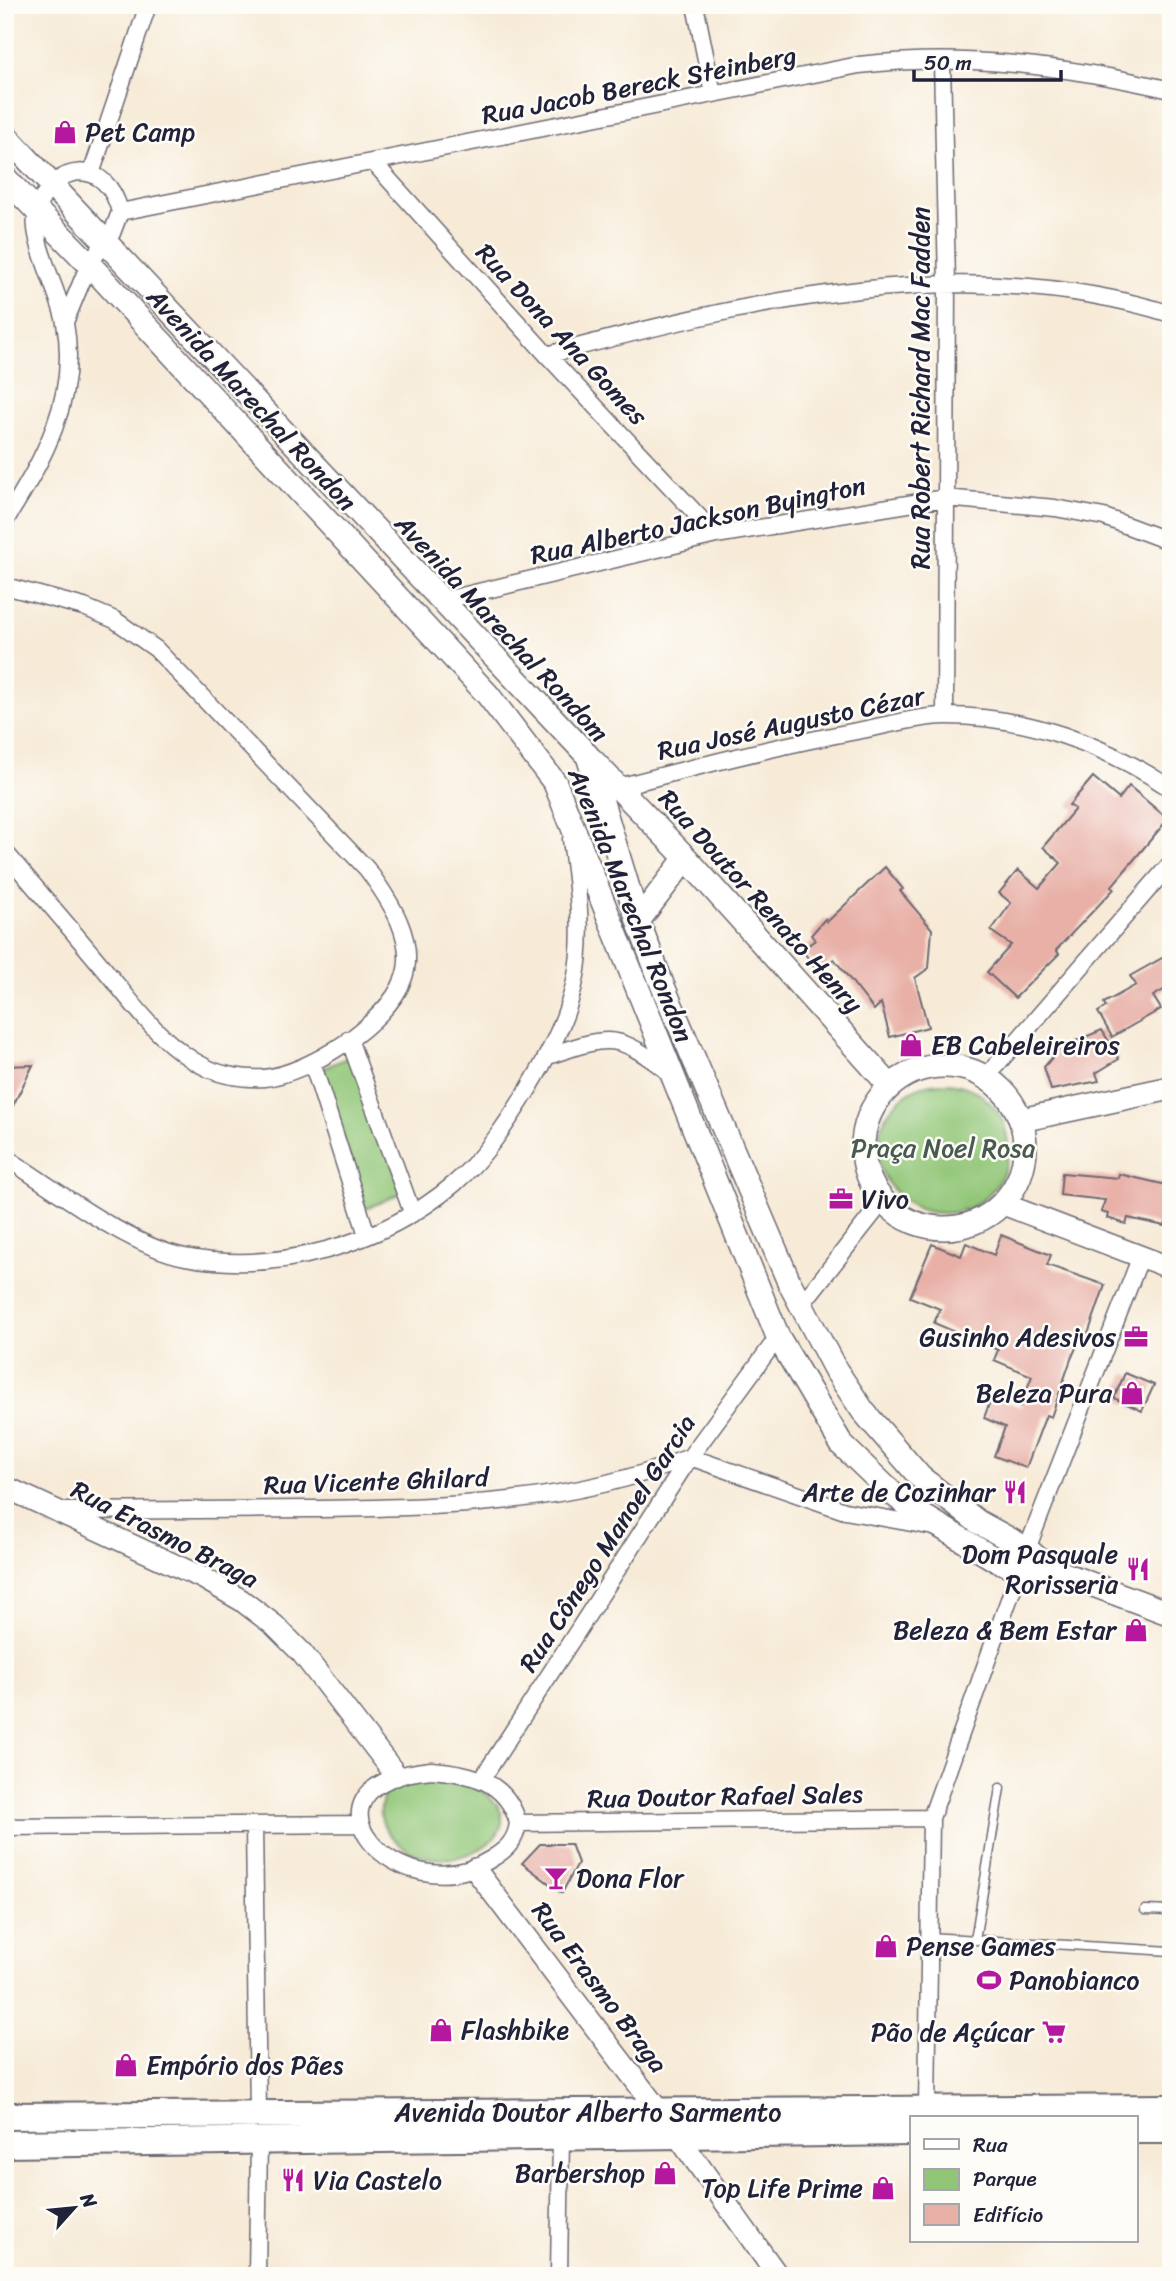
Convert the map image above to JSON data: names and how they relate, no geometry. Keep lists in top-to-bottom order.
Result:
{
  "streets": {
    "main road": [
      "Avenida Marechal Rondon",
      "Avenida Marechal Rondom",
      "Rua Doutor Renato Henry",
      "Avenida Doutor Alberto Sarmento"
    ],
    "street": [
      "Rua Jacob Bereck Steinberg",
      "Rua Dona Ana Gomes",
      "Rua Robert Richard Mac Fadden",
      "Rua Alberto Jackson Byington",
      "Rua José Augusto Cézar",
      "Rua Vicente Ghilard",
      "Rua Erasmo Braga",
      "Rua Cônego Manoel Garcia",
      "Rua Doutor Rafael Sales"
    ]
  },
  "crossings": [
    ["Rua Jacob Bereck Steinberg", "Rua Dona Ana Gomes"],
    ["Rua Jacob Bereck Steinberg", "Rua Robert Richard Mac Fadden"],
    ["Rua Dona Ana Gomes", "Rua Alberto Jackson Byington"],
    ["Rua Robert Richard Mac Fadden", "Rua Alberto Jackson Byington"],
    ["Rua Robert Richard Mac Fadden", "Rua José Augusto Cézar"],
    ["Avenida Marechal Rondon", "Avenida Marechal Rondom"],
    ["Avenida Marechal Rondon", "Rua Cônego Manoel Garcia"],
    ["Rua Alberto Jackson Byington", "Avenida Marechal Rondom"],
    ["Avenida Marechal Rondom", "Rua Doutor Renato Henry"],
    ["Rua José Augusto Cézar", "Rua Doutor Renato Henry"],
    ["Rua Vicente Ghilard", "Rua Erasmo Braga"],
    ["Rua Vicente Ghilard", "Rua Cônego Manoel Garcia"],
    ["Rua Erasmo Braga", "Rua Cônego Manoel Garcia"],
    ["Rua Erasmo Braga", "Rua Doutor Rafael Sales"],
    ["Rua Erasmo Braga", "Avenida Doutor Alberto Sarmento"],
    ["Rua Cônego Manoel Garcia", "Rua Doutor Rafael Sales"]
  ],
  "parks": ["Praça Noel Rosa"],
  "places": {
    "shop": [
      "Pet Camp",
      "EB Cabeleireiros",
      "Beleza Pura",
      "Beleza & Bem Estar",
      "Pense Games",
      "Flashbike",
      "Empório dos Pães",
      "Barbershop",
      "Top Life Prime"
    ],
    "office": ["Vivo", "Gusinho Adesivos"],
    "restaurant": ["Arte de Cozinhar", "Dom Pasquale Rorisseria", "Via Castelo"],
    "bar": ["Dona Flor"],
    "sports": ["Panobianco"],
    "supermarket": ["Pão de Açúcar"]
  },
  "legend": ["Rua", "Parque", "Edifício"],
  "scale_bar": "50 m",
  "north": "top right"
}
